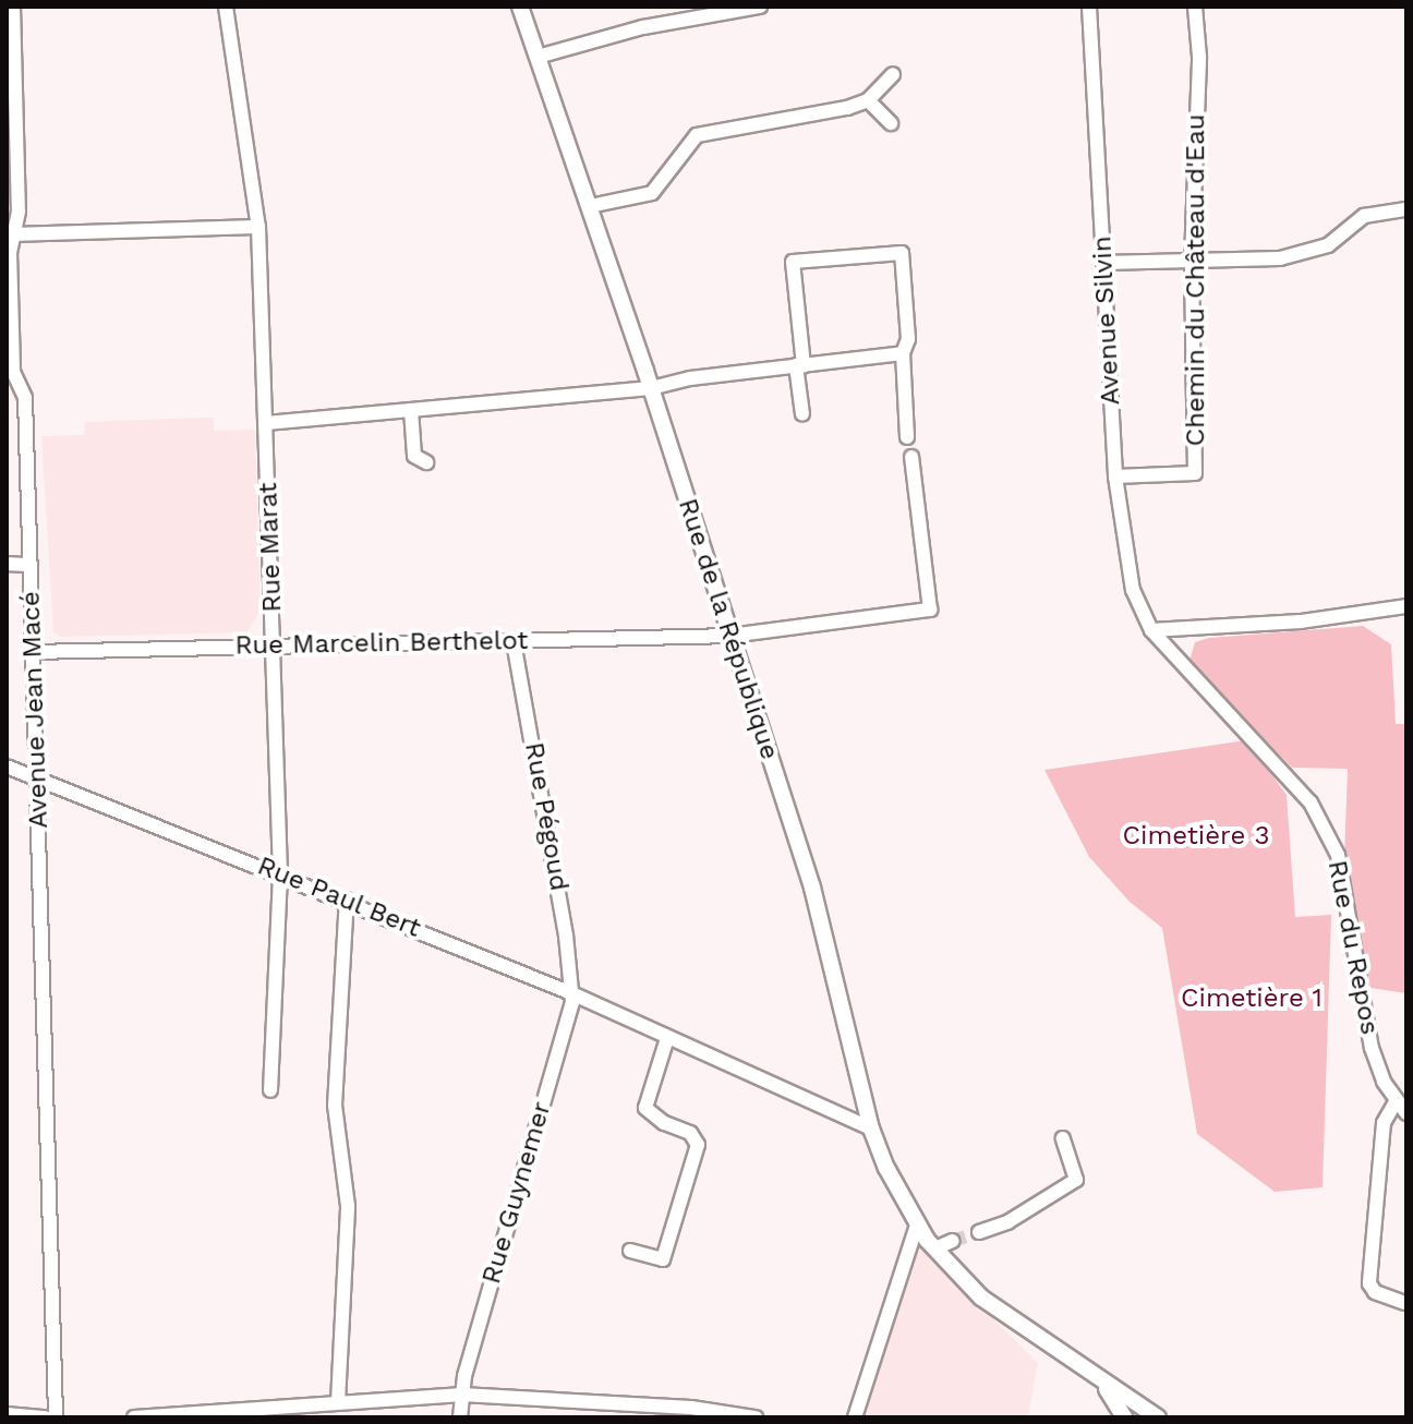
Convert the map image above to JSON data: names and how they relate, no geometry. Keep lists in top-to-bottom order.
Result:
{
  "streets": {
    "street": [
      "Chemin du Château d'Eau",
      "Avenue Silvin",
      "Rue Marat",
      "Rue de la République",
      "Rue Marcelin Berthelot",
      "Avenue Jean Macé",
      "Rue Pégoud",
      "Rue Paul Bert",
      "Rue du Repos",
      "Rue Guynemer"
    ]
  },
  "crossings": [
    ["Chemin du Château d'Eau", "Avenue Silvin"],
    ["Avenue Silvin", "Rue du Repos"],
    ["Rue Marat", "Rue Marcelin Berthelot"],
    ["Rue Marat", "Rue Paul Bert"],
    ["Rue de la République", "Rue Marcelin Berthelot"],
    ["Rue de la République", "Rue Paul Bert"],
    ["Rue Marcelin Berthelot", "Avenue Jean Macé"],
    ["Rue Marcelin Berthelot", "Rue Pégoud"],
    ["Avenue Jean Macé", "Rue Paul Bert"],
    ["Rue Pégoud", "Rue Paul Bert"],
    ["Rue Pégoud", "Rue Guynemer"],
    ["Rue Paul Bert", "Rue Guynemer"]
  ],
  "parks": ["Cimetière 3", "Cimetière 1"]
}
